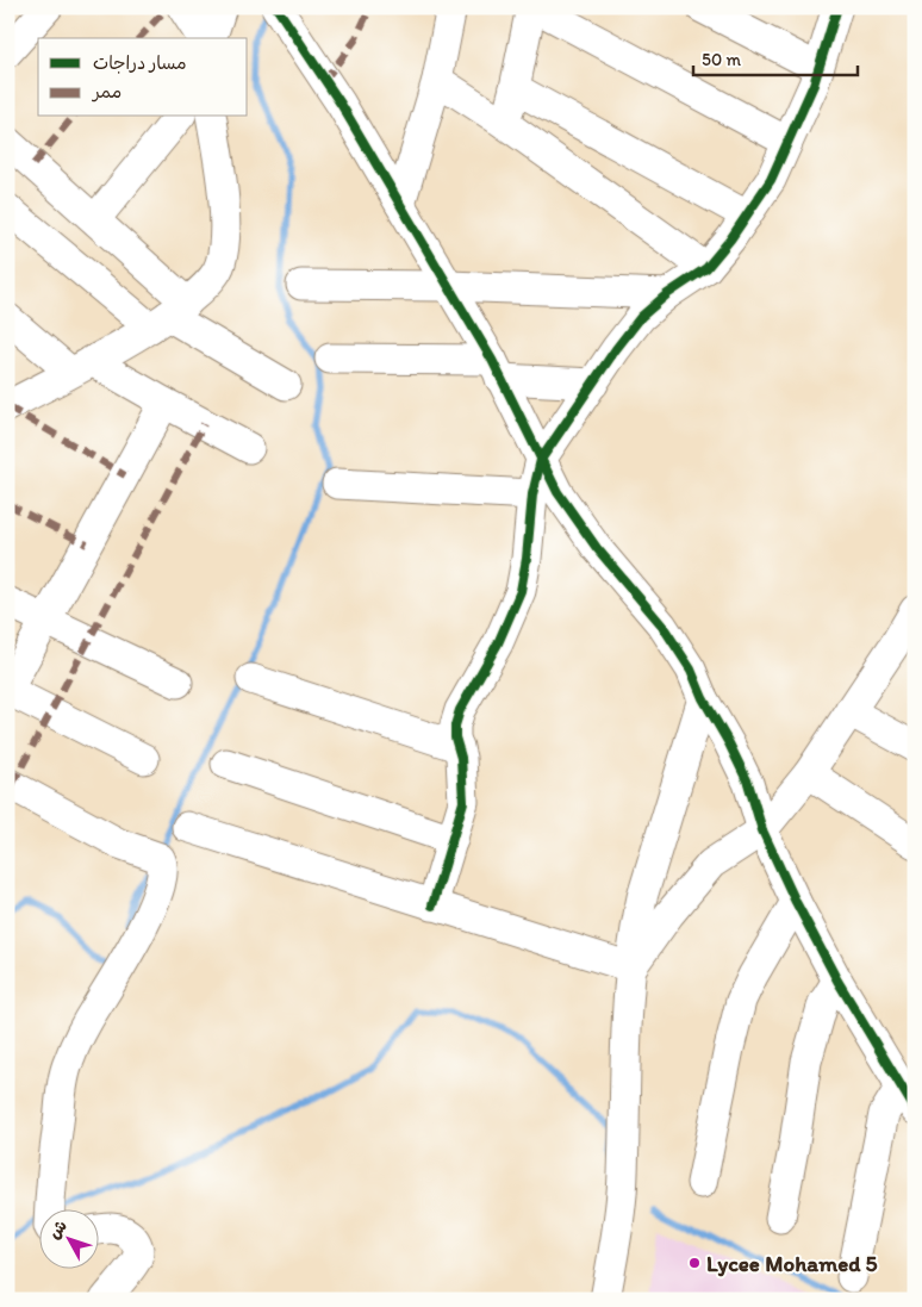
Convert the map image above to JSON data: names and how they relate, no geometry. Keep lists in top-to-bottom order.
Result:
{
  "places": ["Lycee Mohamed 5"],
  "legend": ["مسار دراجات", "ممر"],
  "scale_bar": "50 m",
  "north": "top left"
}
